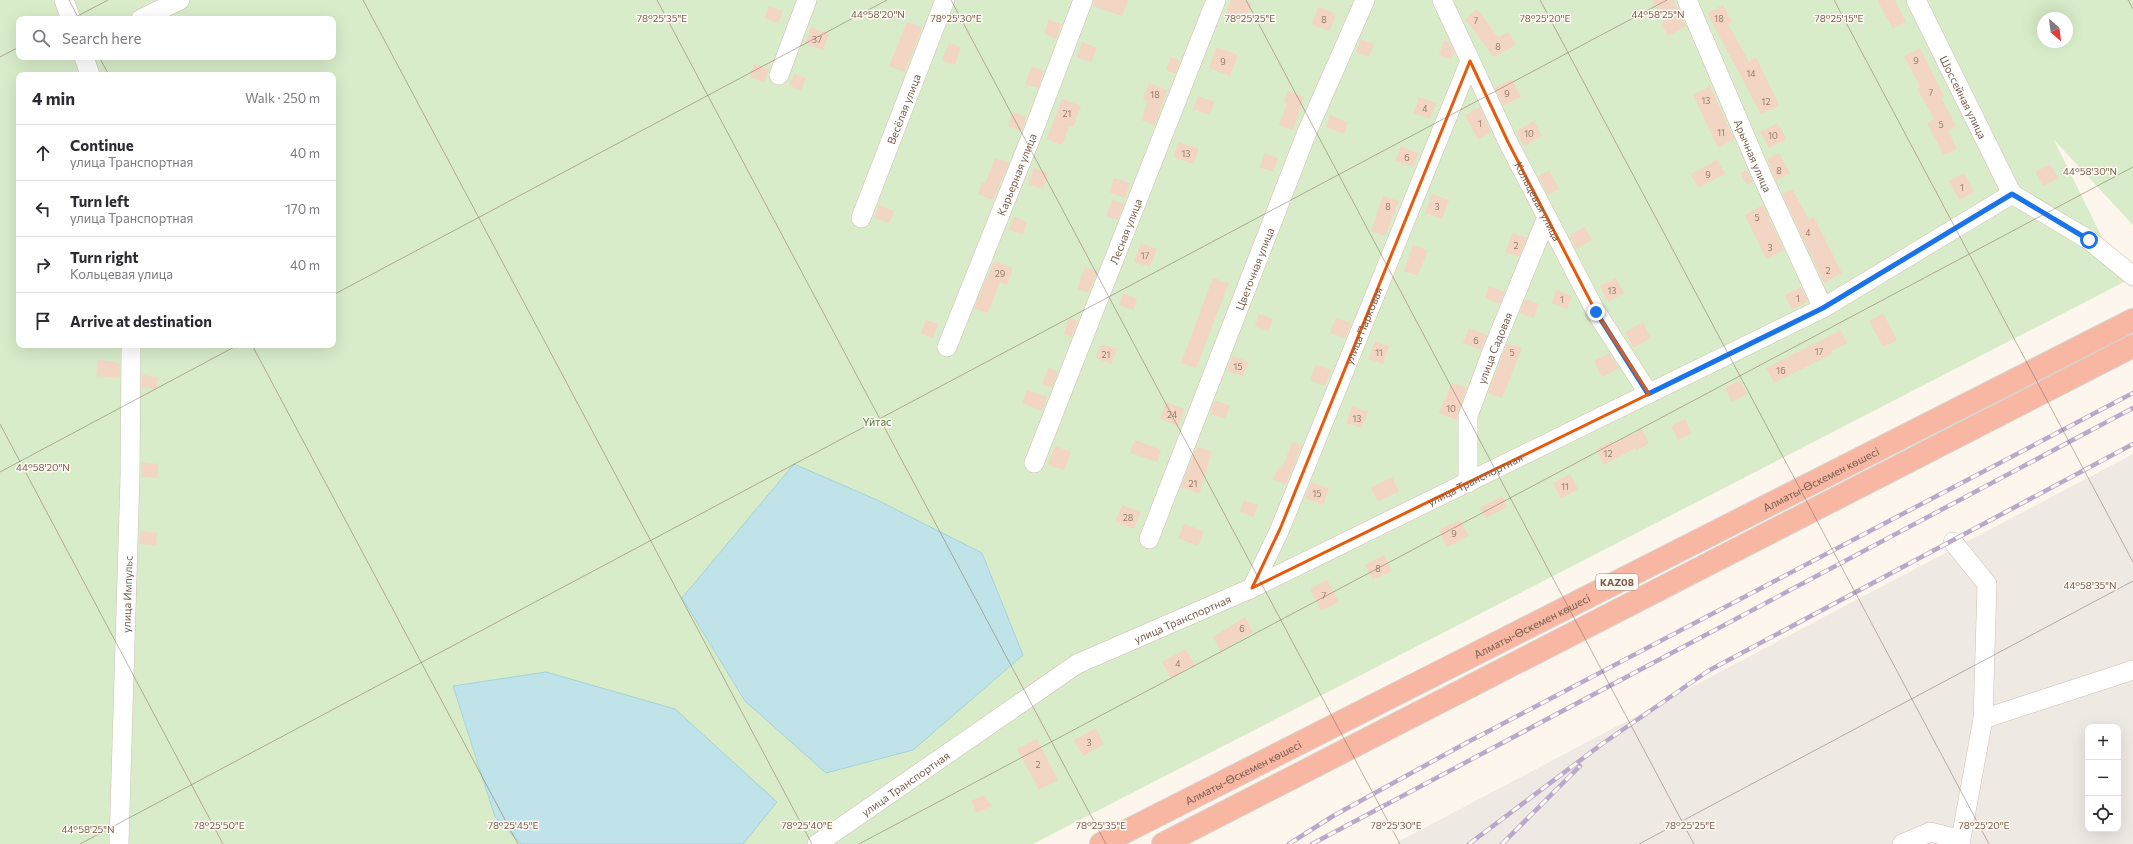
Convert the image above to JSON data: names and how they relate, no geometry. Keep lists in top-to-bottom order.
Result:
{
  "streets": {
    "highway": ["Алматы-Өскемен көшесі", "KAZ08"],
    "street": [
      "Шоссейная улица",
      "Весёлая улица",
      "Арычная улица",
      "Карьерная улица",
      "Кольцевая улица",
      "Лесная улица",
      "Цветочная улица",
      "улица Парковая",
      "улица Садовая",
      "улица Транспортная",
      "улица Импульс"
    ]
  },
  "crossings": [
    ["Шоссейная улица", "улица Транспортная"],
    ["Арычная улица", "улица Транспортная"],
    ["Кольцевая улица", "улица Парковая"],
    ["Кольцевая улица", "улица Садовая"],
    ["Кольцевая улица", "улица Транспортная"],
    ["улица Парковая", "улица Транспортная"],
    ["улица Садовая", "улица Транспортная"]
  ],
  "parks": ["Үйтас"],
  "house_numbers": [
    "18",
    "8",
    "7",
    "37",
    "8",
    "9",
    "9",
    "14",
    "7",
    "9",
    "18",
    "13",
    "12",
    "4",
    "21",
    "1",
    "5",
    "11",
    "10",
    "10",
    "13",
    "6",
    "8",
    "9",
    "1",
    "8",
    "3",
    "5",
    "4",
    "2",
    "3",
    "17",
    "2",
    "29",
    "13",
    "1",
    "1",
    "6",
    "17",
    "11",
    "5",
    "21",
    "15",
    "16",
    "10",
    "24",
    "13",
    "12",
    "21",
    "11",
    "15",
    "28",
    "9",
    "8",
    "7",
    "6",
    "4",
    "3",
    "2"
  ],
  "north": "bottom right",
  "page": {
    "search": "Search here",
    "heading": ["4 min", "Walk · 250 m"],
    "list": [
      ["Continue", "улица Транспортная", "40 m"],
      ["Turn left", "улица Транспортная", "170 m"],
      ["Turn right", "Кольцевая улица", "40 m"],
      "Arrive at destination"
    ],
    "map_buttons": ["+", "−"]
  },
  "coordinates": [
    "44°58'20\"N",
    "44°58'25\"N",
    "78°25'35\"E",
    "78°25'30\"E",
    "78°25'25\"E",
    "78°25'15\"E",
    "78°25'20\"E",
    "44°58'30\"N",
    "44°58'35\"N",
    "78°25'50\"E",
    "78°25'45\"E",
    "78°25'40\"E"
  ]
}
